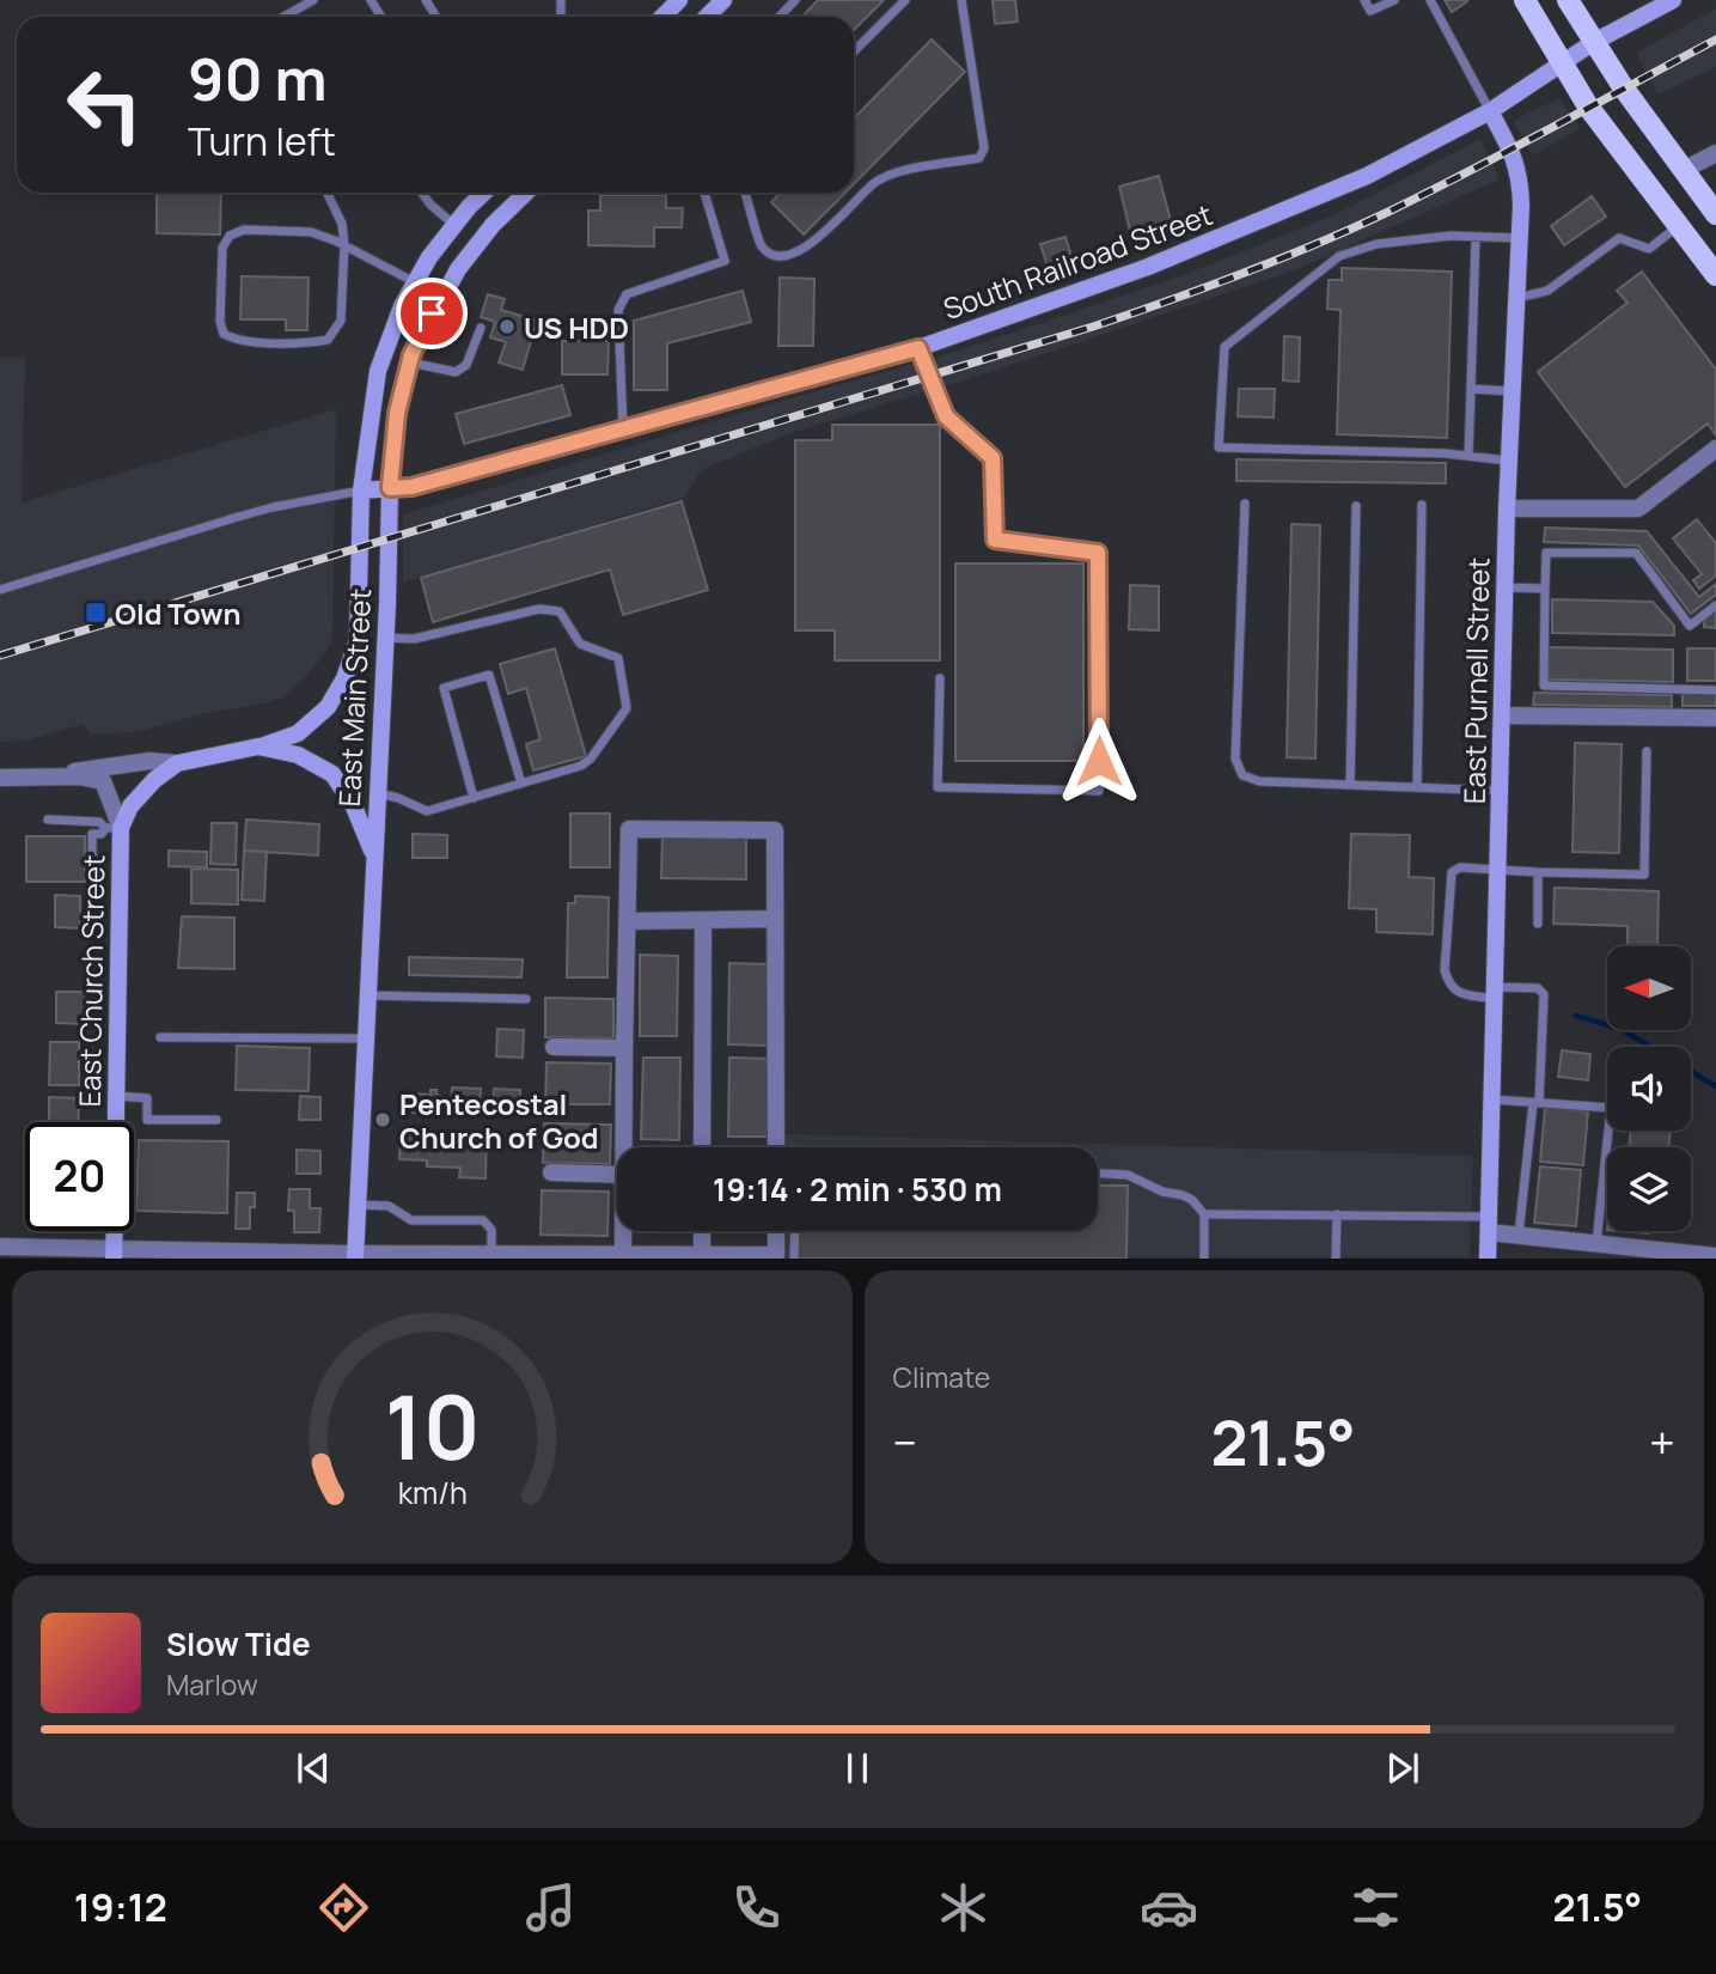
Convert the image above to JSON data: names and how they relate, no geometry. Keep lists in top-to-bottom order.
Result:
{
  "streets": {
    "main road": [
      "South Railroad Street",
      "East Purnell Street",
      "East Main Street",
      "East Church Street"
    ]
  },
  "crossings": [
    ["South Railroad Street", "East Purnell Street"],
    ["South Railroad Street", "East Main Street"]
  ],
  "places": {
    "other": ["US HDD", "Pentecostal Church of God"],
    "transit": ["Old Town"]
  },
  "north": "left",
  "page": {
    "turn": ["90 m", "Turn left"],
    "limit": "20",
    "trip": "19:14 · 2 min · 530 m",
    "tile": "Climate",
    "heat": ["−", "21.5°", "+"],
    "song": ["Slow Tide", "Marlow"],
    "tabs": ["19:12", "21.5°"],
    "gauge": ["10", "km/h"]
  }
}
